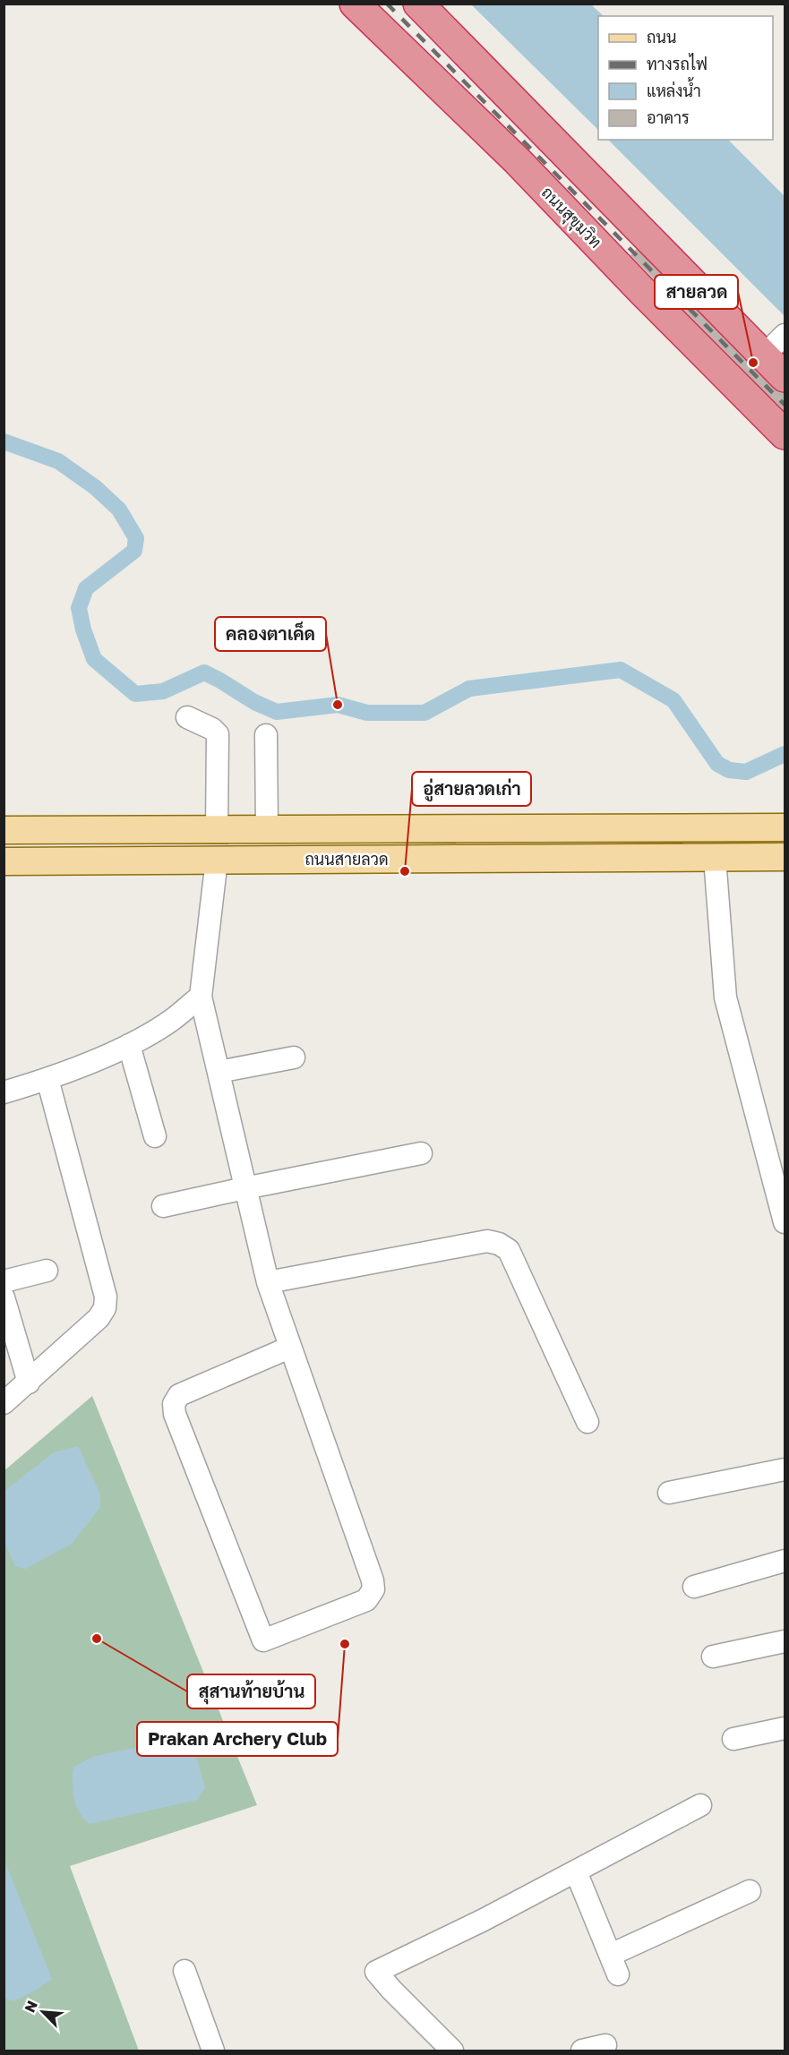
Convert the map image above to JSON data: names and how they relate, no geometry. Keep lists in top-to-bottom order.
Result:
{
  "streets": {
    "highway": ["ถนนสุขุมวิท"],
    "main road": ["ถนนสายลวด"]
  },
  "places": [
    "สายลวด",
    "คลองตาเค็ด",
    "อู่สายลวดเก่า",
    "สุสานท้ายบ้าน",
    "Prakan Archery Club"
  ],
  "legend": [
    "ถนน",
    "ทางรถไฟ",
    "แหล่งน้ำ",
    "อาคาร"
  ],
  "north": "top left"
}
